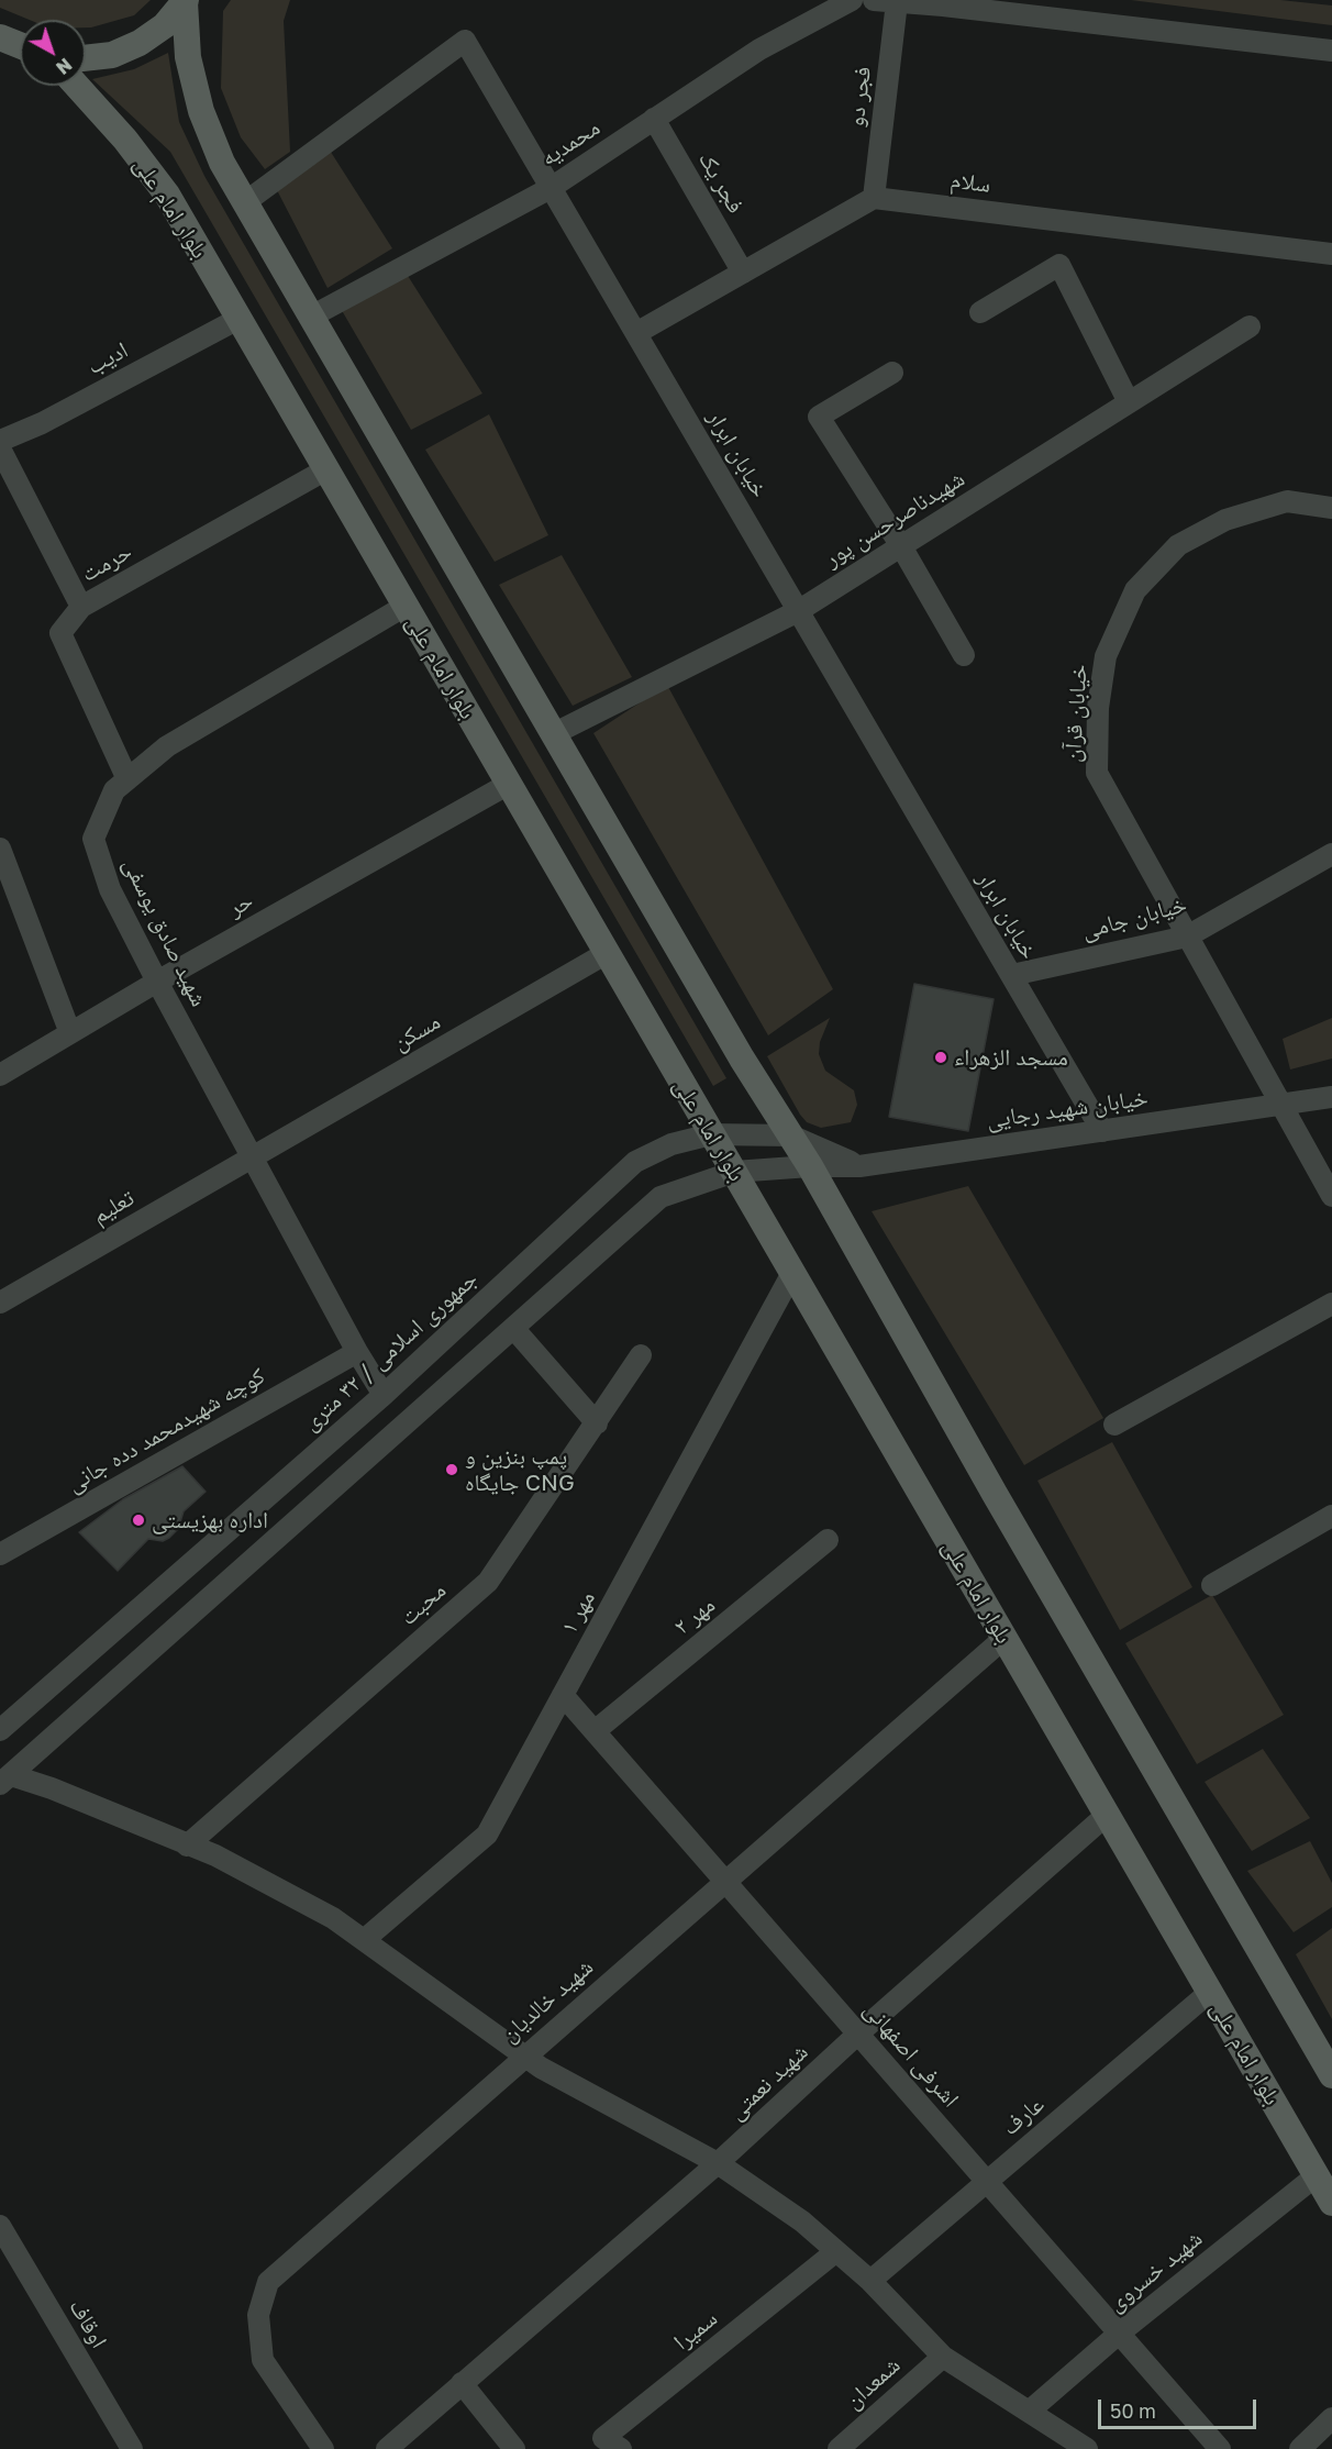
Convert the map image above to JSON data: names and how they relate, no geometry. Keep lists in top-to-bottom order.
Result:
{
  "streets": {
    "main road": ["بلوار امام علی"],
    "street": [
      "فجر دو",
      "محمدیه",
      "فجر یک",
      "سلام",
      "ادیب",
      "خیابان ابرار",
      "شهیدناصرحسن پور",
      "حرمت",
      "خیابان قرآن",
      "حر",
      "خیابان جامی",
      "شهید صادق یوسفی",
      "مسکن",
      "خیابان شهید رجایی",
      "تعلیم",
      "جمهوری اسلامی / ۳۲ متری",
      "کوچه شهیدمحمد دده جانی",
      "محبت",
      "مهر ۱",
      "مهر ۲",
      "شهید خالدیان",
      "اشرفی اصفهانی",
      "شهید نعمتی",
      "عارف",
      "شهید خسروی",
      "اوقاف",
      "سمیرا",
      "شمعدان"
    ]
  },
  "crossings": [
    ["فجر دو", "سلام"],
    ["محمدیه", "فجر یک"],
    ["محمدیه", "خیابان ابرار"],
    ["بلوار امام علی", "ادیب"],
    ["بلوار امام علی", "حرمت"],
    ["بلوار امام علی", "حر"],
    ["بلوار امام علی", "شهید صادق یوسفی"],
    ["بلوار امام علی", "مسکن"],
    ["بلوار امام علی", "خیابان شهید رجایی"],
    ["بلوار امام علی", "جمهوری اسلامی / ۳۲ متری"],
    ["بلوار امام علی", "مهر ۱"],
    ["بلوار امام علی", "شهید خالدیان"],
    ["بلوار امام علی", "شهید نعمتی"],
    ["بلوار امام علی", "عارف"],
    ["بلوار امام علی", "شهید خسروی"],
    ["خیابان ابرار", "شهیدناصرحسن پور"],
    ["خیابان ابرار", "خیابان جامی"],
    ["خیابان ابرار", "خیابان شهید رجایی"],
    ["حرمت", "شهید صادق یوسفی"],
    ["خیابان قرآن", "خیابان جامی"],
    ["خیابان قرآن", "خیابان شهید رجایی"],
    ["حر", "شهید صادق یوسفی"],
    ["شهید صادق یوسفی", "مسکن"],
    ["شهید صادق یوسفی", "تعلیم"],
    ["شهید صادق یوسفی", "جمهوری اسلامی / ۳۲ متری"],
    ["شهید صادق یوسفی", "کوچه شهیدمحمد دده جانی"],
    ["مسکن", "تعلیم"],
    ["خیابان شهید رجایی", "جمهوری اسلامی / ۳۲ متری"],
    ["مهر ۱", "اشرفی اصفهانی"],
    ["مهر ۲", "اشرفی اصفهانی"],
    ["شهید خالدیان", "اشرفی اصفهانی"],
    ["اشرفی اصفهانی", "شهید نعمتی"],
    ["اشرفی اصفهانی", "عارف"],
    ["اشرفی اصفهانی", "شهید خسروی"]
  ],
  "places": ["مسجد الزهراء", "پمپ بنزین و جایگاه CNG", "اداره بهزیستی"],
  "scale_bar": "50 m",
  "north": "bottom right"
}
